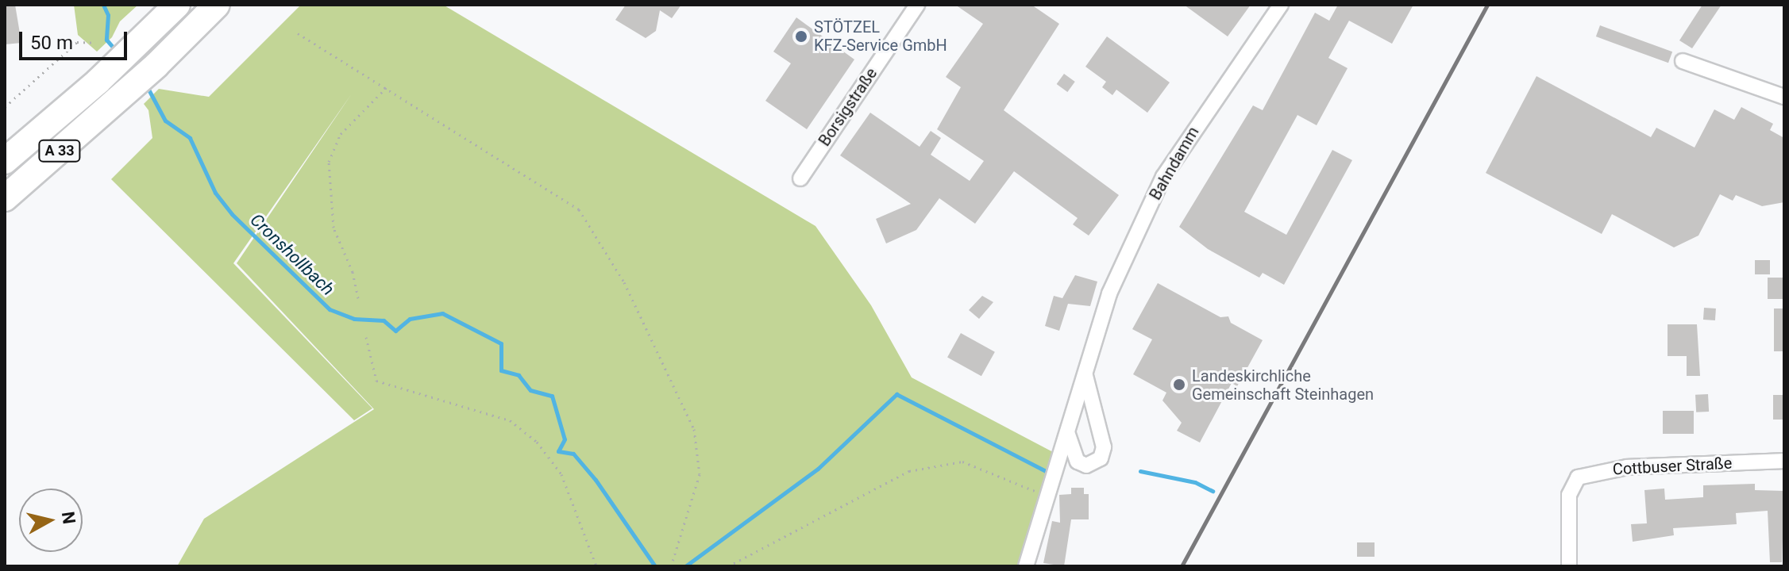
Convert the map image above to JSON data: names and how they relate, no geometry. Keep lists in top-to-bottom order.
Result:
{
  "streets": {
    "highway": ["A 33"],
    "street": ["Borsigstraße", "Bahndamm", "Cottbuser Straße"]
  },
  "water": ["Cronshollbach"],
  "places": ["STÖTZEL KFZ-Service GmbH", "Landeskirchliche Gemeinschaft Steinhagen"],
  "scale_bar": "50 m",
  "north": "right"
}
